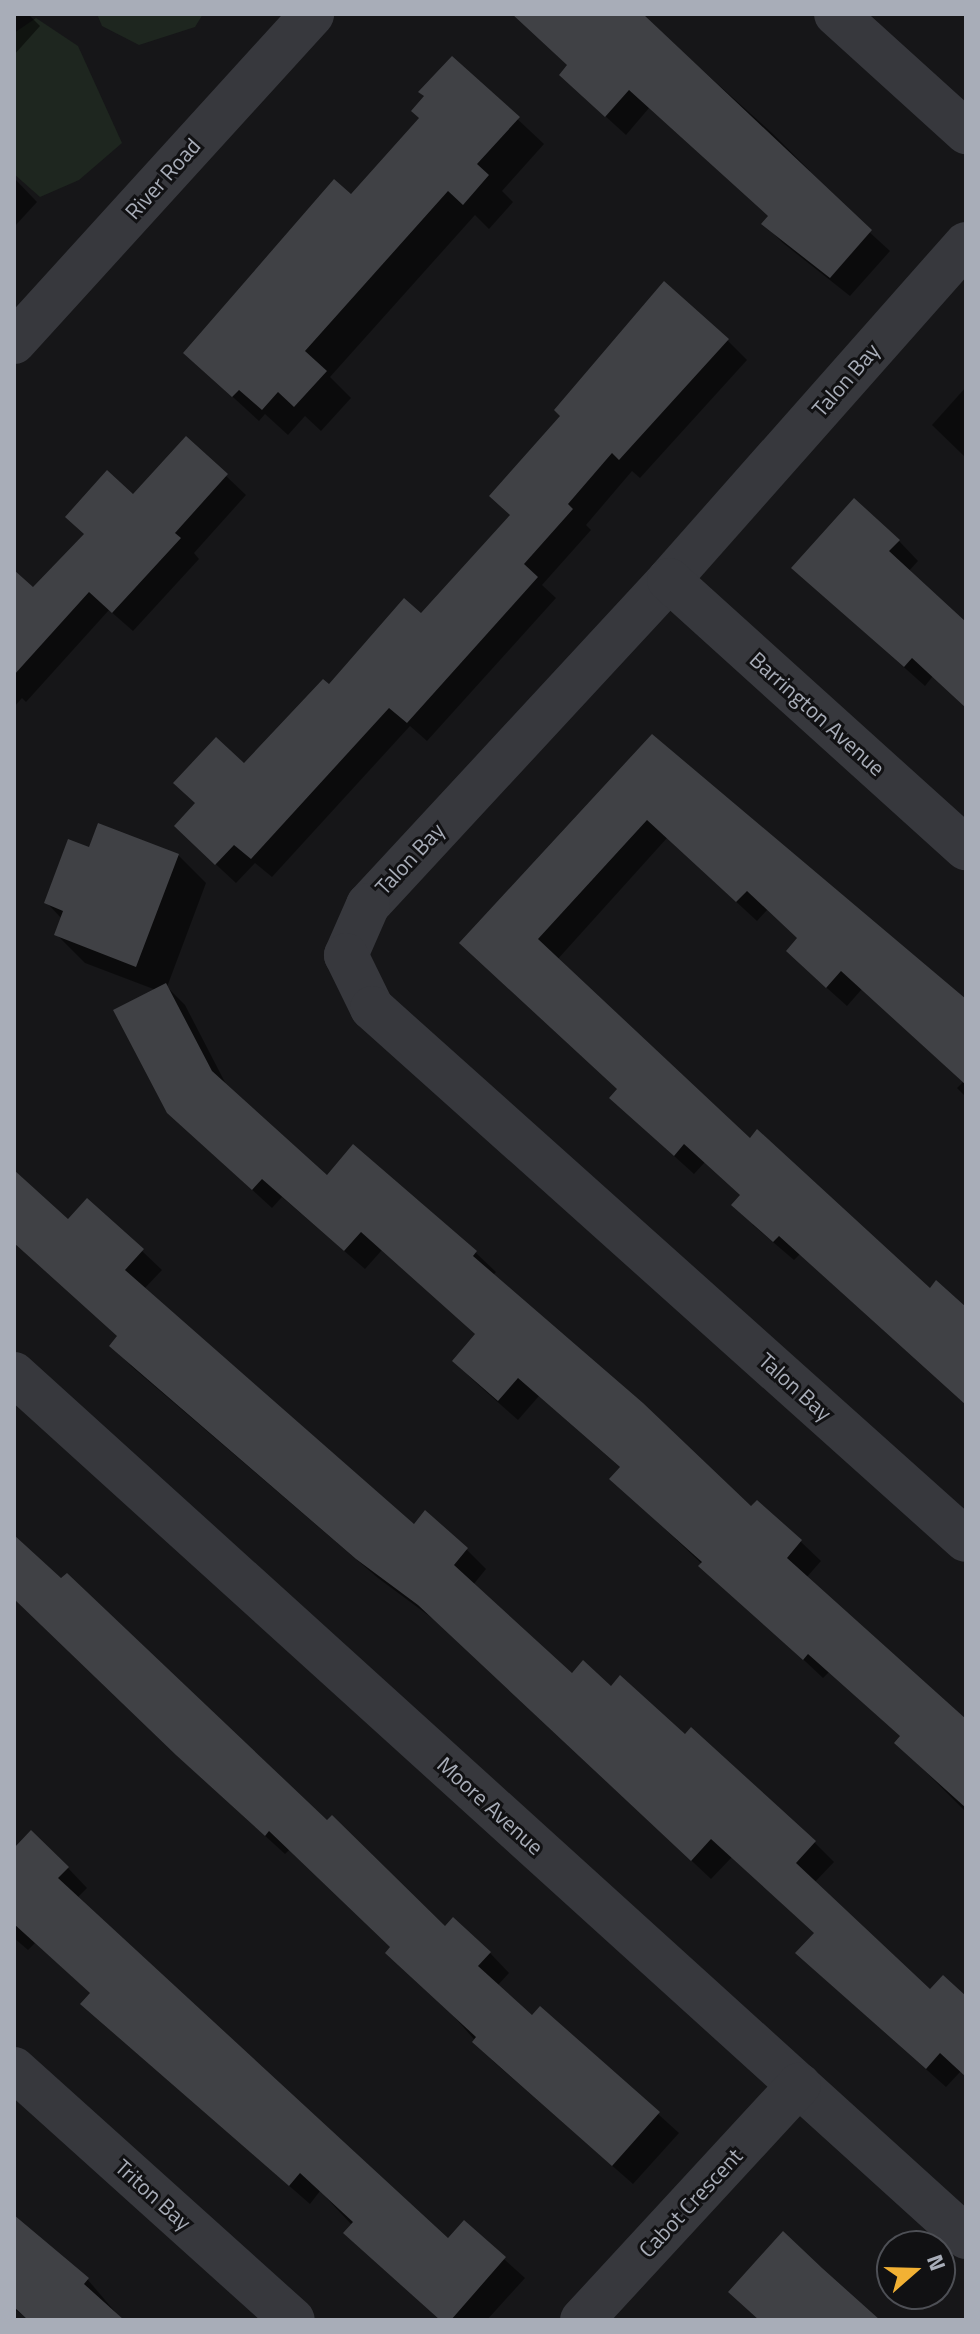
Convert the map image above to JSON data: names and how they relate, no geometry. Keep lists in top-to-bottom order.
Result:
{
  "streets": {
    "street": [
      "River Road",
      "Talon Bay",
      "Barrington Avenue",
      "Moore Avenue",
      "Triton Bay",
      "Cabot Crescent"
    ]
  },
  "crossings": [
    ["Talon Bay", "Barrington Avenue"],
    ["Moore Avenue", "Cabot Crescent"]
  ],
  "north": "right"
}
